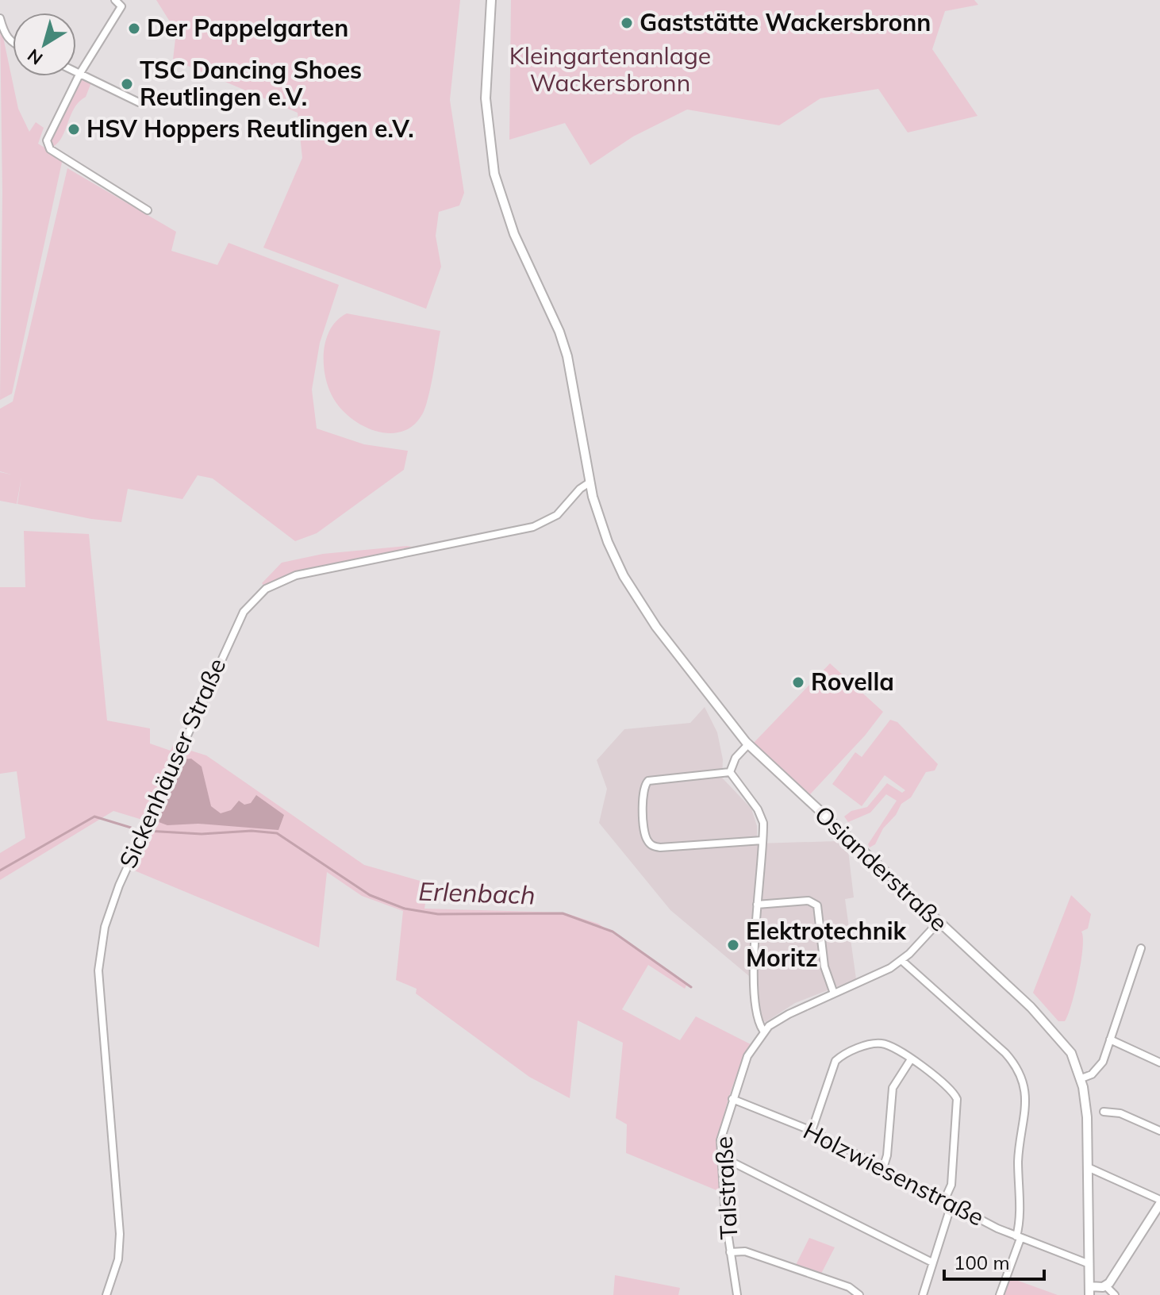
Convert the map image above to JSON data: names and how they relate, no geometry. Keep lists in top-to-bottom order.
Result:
{
  "streets": {
    "street": [
      "Sickenhäuser Straße",
      "Osianderstraße",
      "Holzwiesenstraße",
      "Talstraße"
    ]
  },
  "crossings": [
    ["Sickenhäuser Straße", "Osianderstraße"],
    ["Osianderstraße", "Holzwiesenstraße"],
    ["Osianderstraße", "Talstraße"],
    ["Holzwiesenstraße", "Talstraße"]
  ],
  "water": ["Erlenbach"],
  "parks": ["Kleingartenanlage Wackersbronn"],
  "places": [
    "Gaststätte Wackersbronn",
    "Der Pappelgarten",
    "TSC Dancing Shoes Reutlingen e.V.",
    "HSV Hoppers Reutlingen e.V.",
    "Rovella",
    "Elektrotechnik Moritz"
  ],
  "scale_bar": "100 m",
  "north": "bottom left"
}
